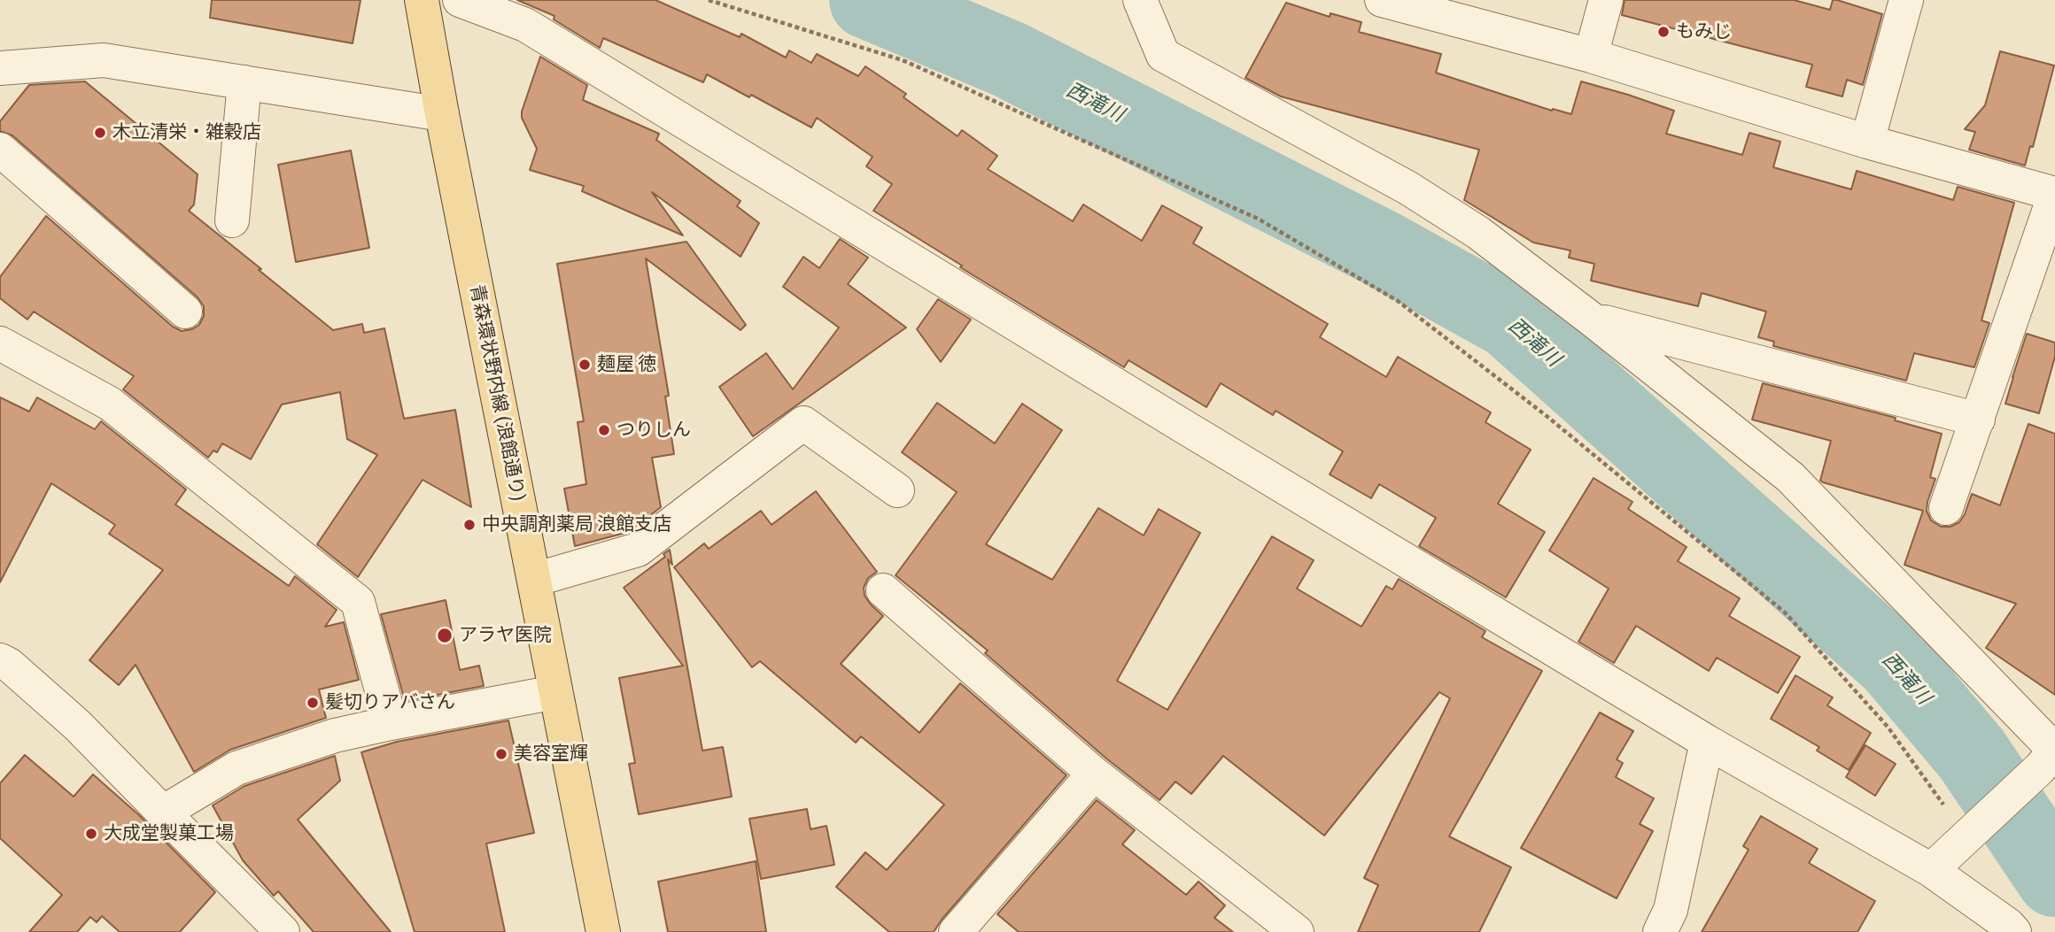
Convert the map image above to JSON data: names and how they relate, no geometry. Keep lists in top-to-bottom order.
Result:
{
  "streets": {
    "main road": ["青森環状野内線 (浪館通り)"]
  },
  "water": ["西滝川"],
  "places": [
    "もみじ",
    "木立清栄・雑穀店",
    "麺屋 徳",
    "つりしん",
    "中央調剤薬局 浪館支店",
    "アラヤ医院",
    "髪切りアバさん",
    "美容室輝",
    "大成堂製菓工場"
  ]
}
